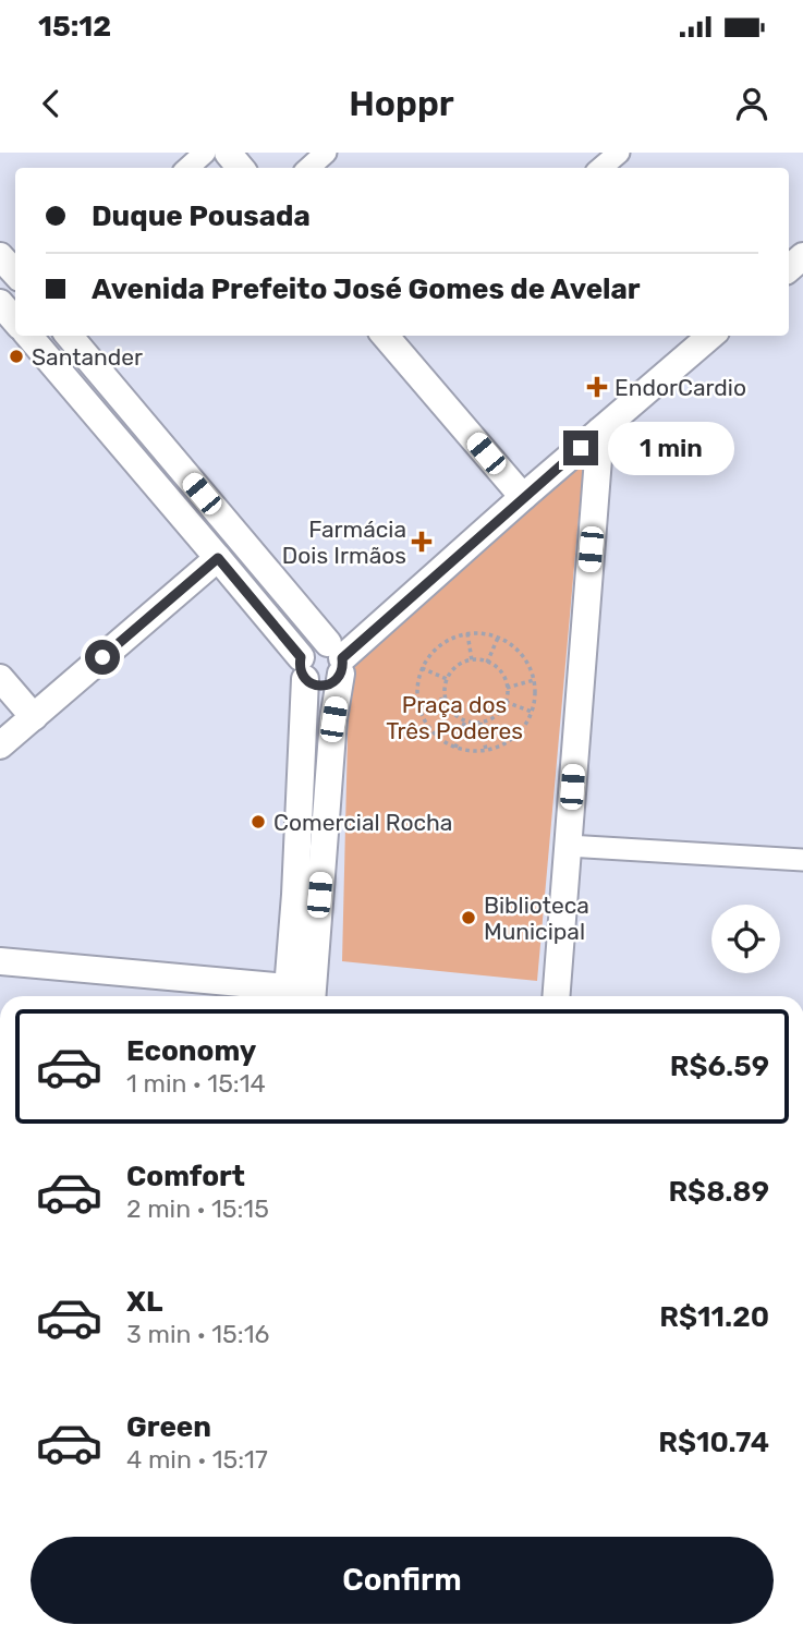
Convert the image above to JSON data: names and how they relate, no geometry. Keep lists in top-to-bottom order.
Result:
{
  "parks": ["Praça dos Três Poderes"],
  "places": {
    "other": ["Santander", "Comercial Rocha", "Biblioteca Municipal"],
    "health": ["EndorCardio", "Farmácia Dois Irmãos"]
  },
  "page": {
    "status": "15:12",
    "header": "Hoppr",
    "banner": ["Duque Pousada", "Avenida Prefeito José Gomes de Avelar"],
    "bubble": "1 min",
    "list": [
      {
        "name": "Economy",
        "note": "1 min · 15:14",
        "value": "R$6.59"
      },
      {
        "name": "Comfort",
        "note": "2 min · 15:15",
        "value": "R$8.89"
      },
      {
        "name": "XL",
        "note": "3 min · 15:16",
        "value": "R$11.20"
      },
      {
        "name": "Green",
        "note": "4 min · 15:17",
        "value": "R$10.74"
      }
    ],
    "buttons": "Confirm"
  }
}
